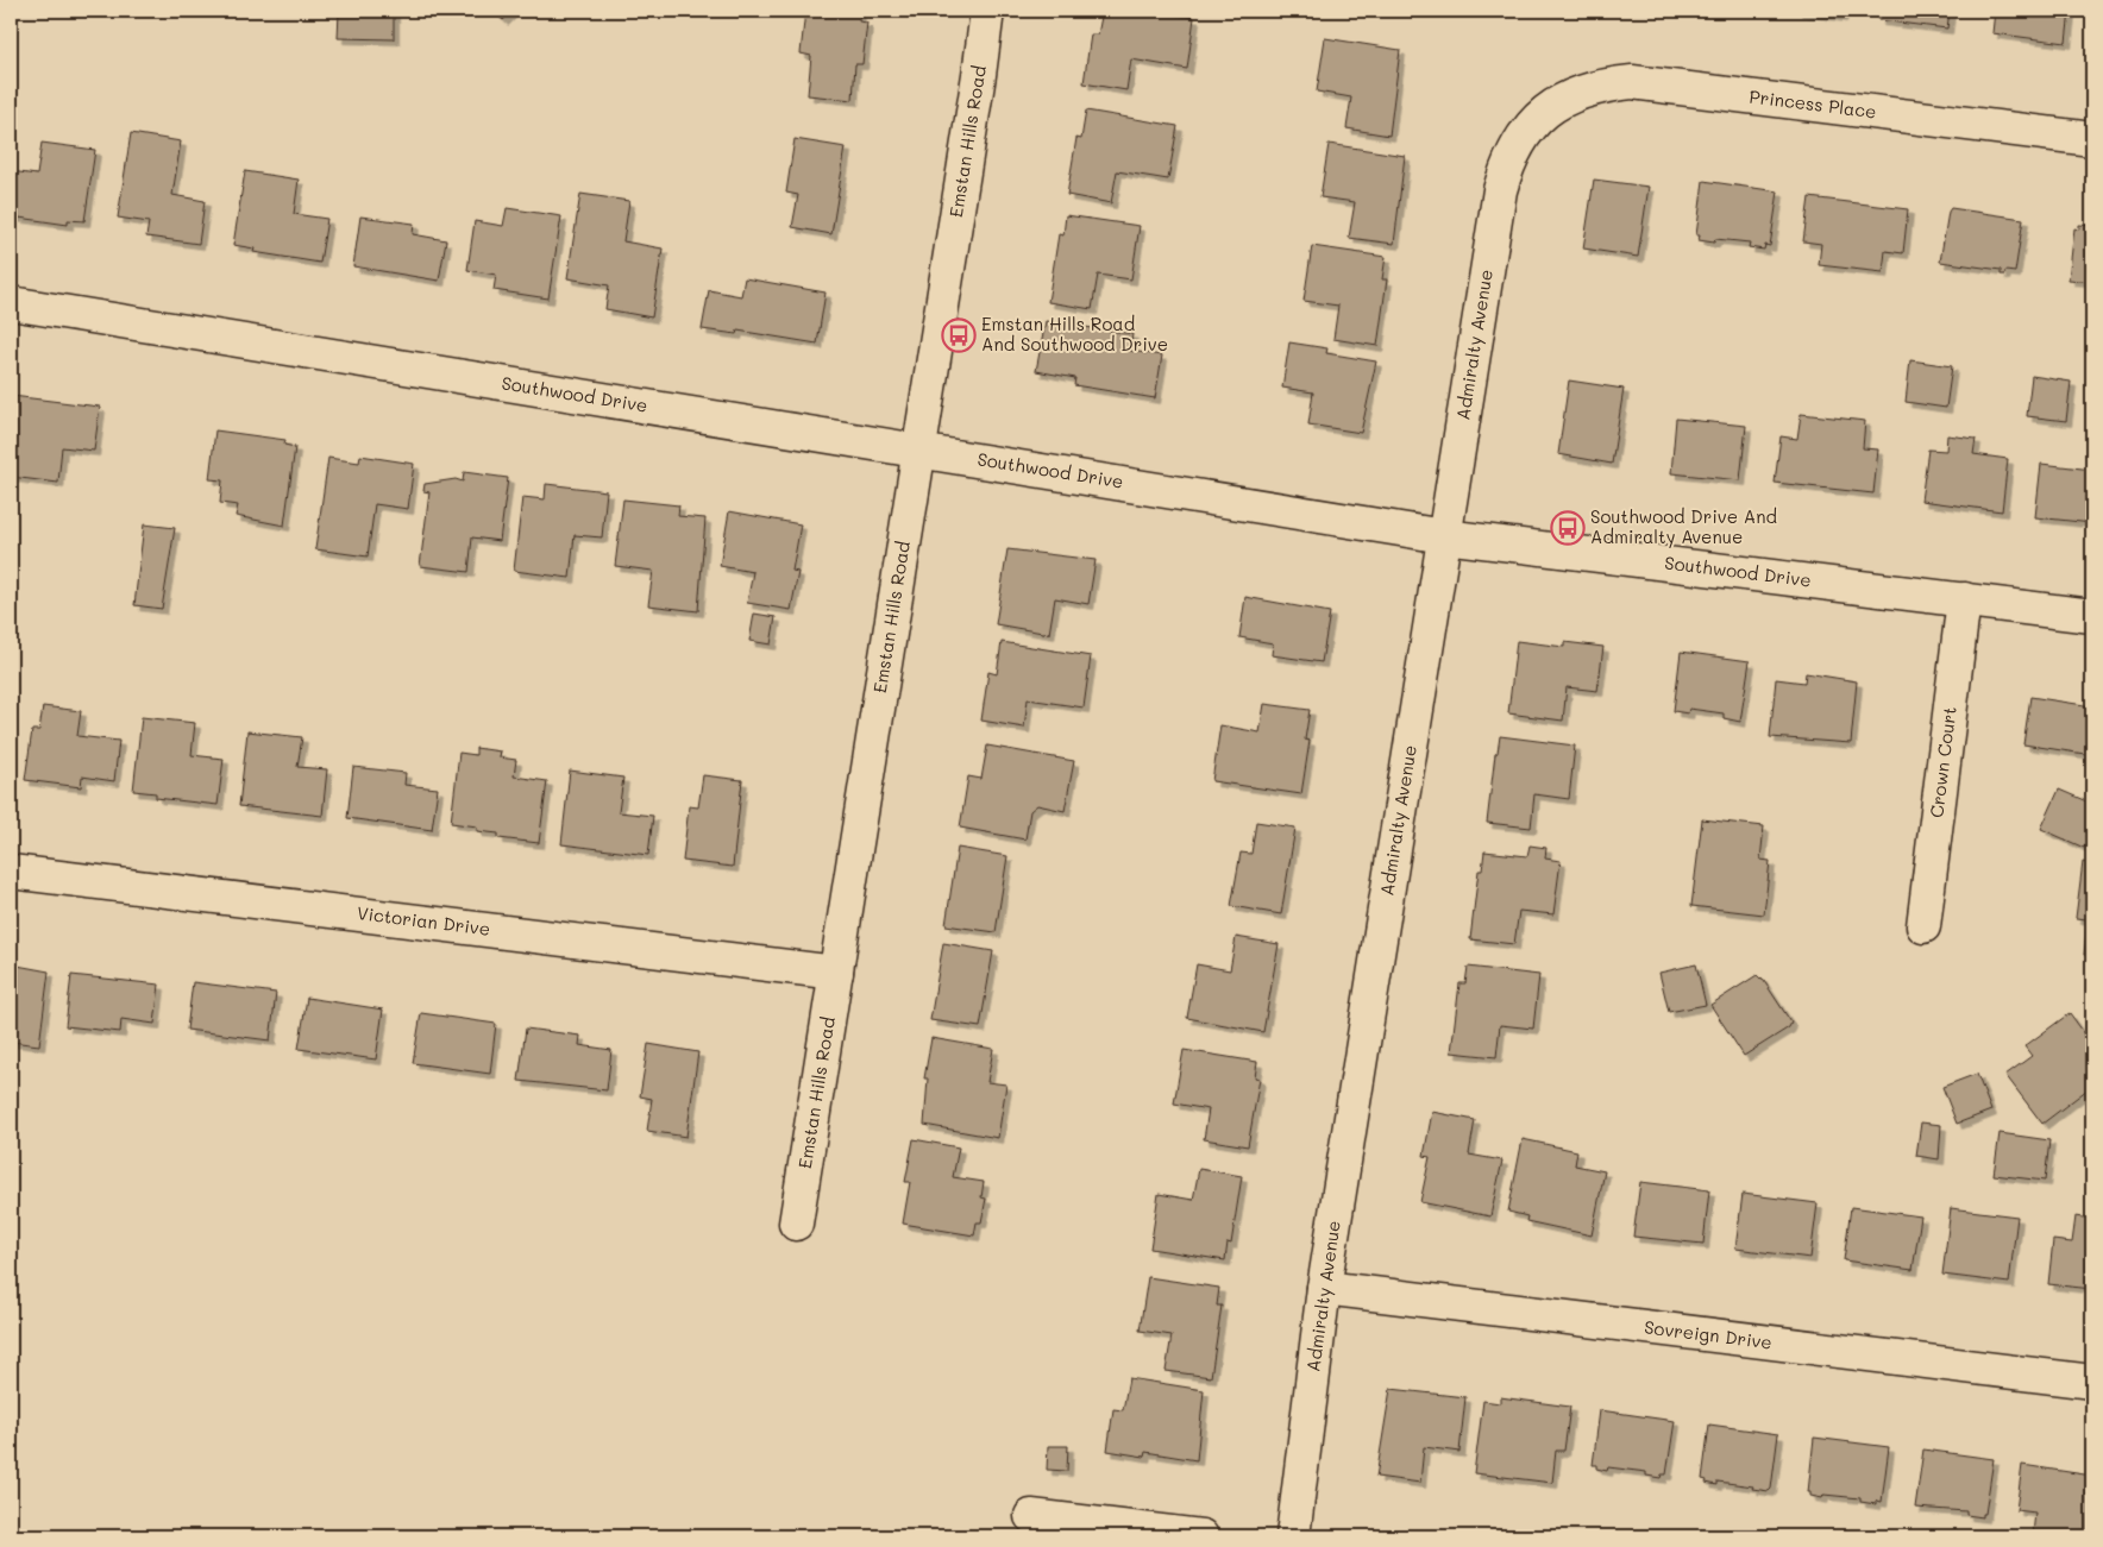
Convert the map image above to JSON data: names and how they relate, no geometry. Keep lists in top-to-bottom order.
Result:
{
  "streets": {
    "street": [
      "Princess Place",
      "Emstan Hills Road",
      "Admiralty Avenue",
      "Southwood Drive",
      "Crown Court",
      "Victorian Drive",
      "Sovreign Drive"
    ]
  },
  "crossings": [
    ["Princess Place", "Admiralty Avenue"],
    ["Emstan Hills Road", "Southwood Drive"],
    ["Emstan Hills Road", "Victorian Drive"],
    ["Admiralty Avenue", "Southwood Drive"],
    ["Admiralty Avenue", "Sovreign Drive"],
    ["Southwood Drive", "Crown Court"]
  ],
  "places": {
    "bus stop": ["Emstan Hills Road And Southwood Drive", "Southwood Drive And Admiralty Avenue"]
  }
}
